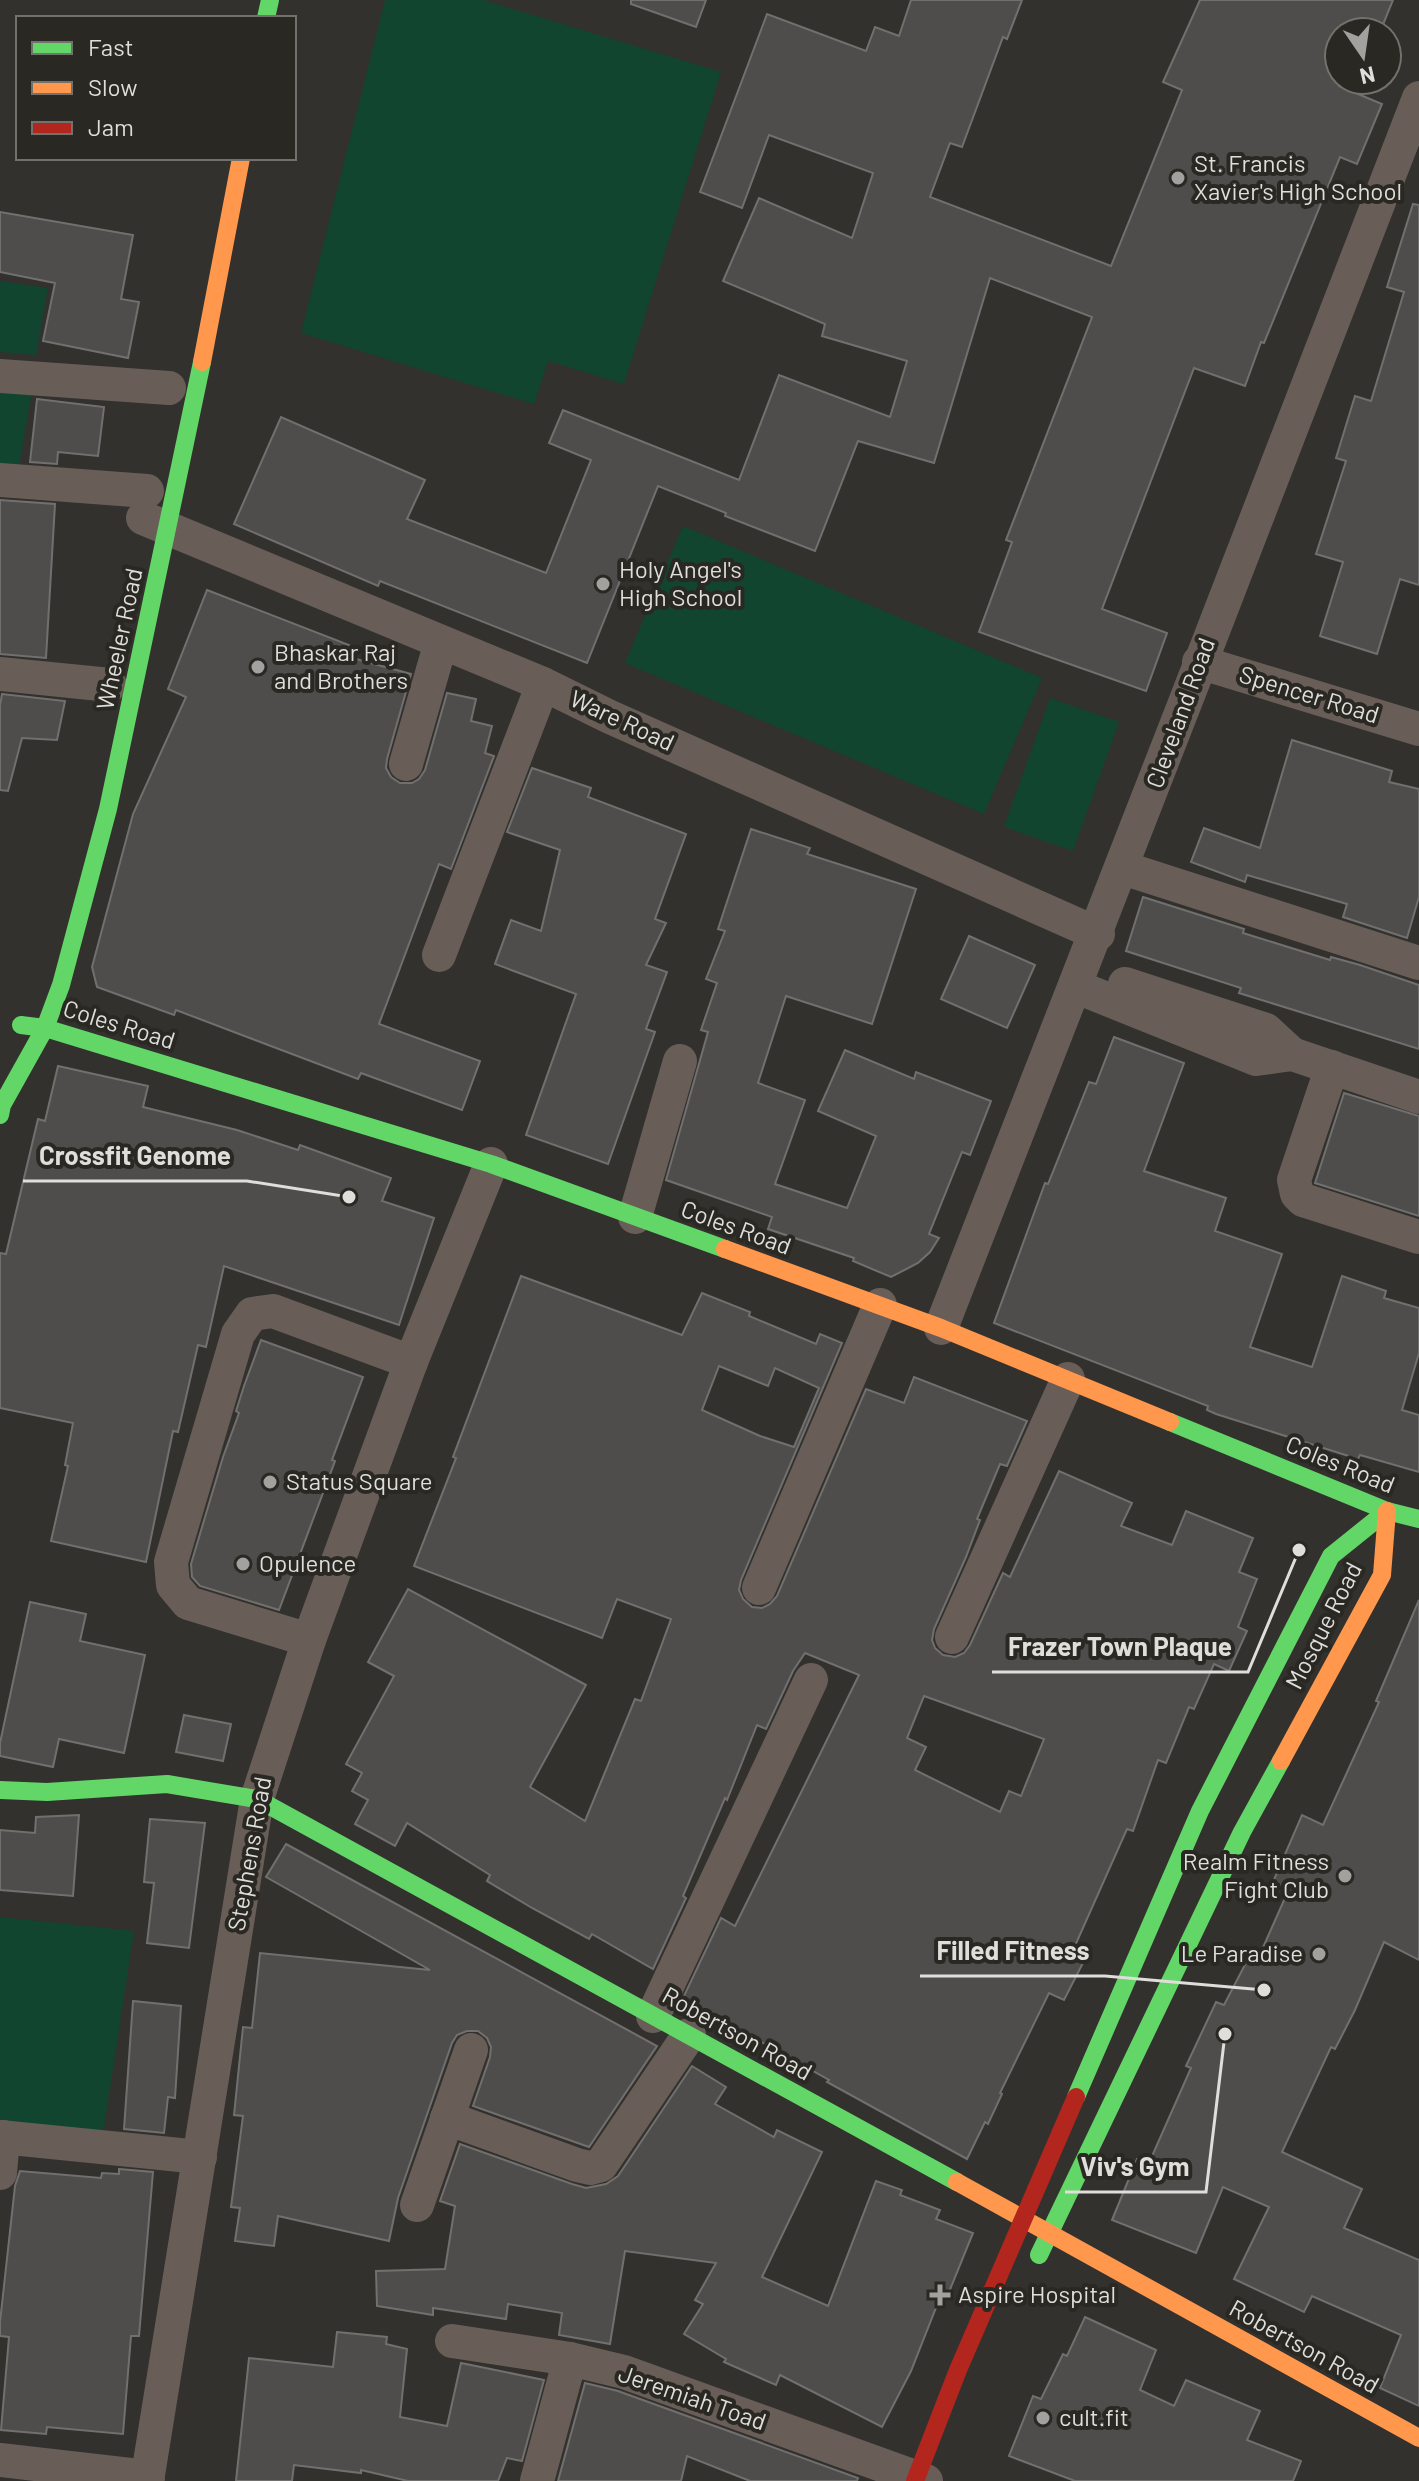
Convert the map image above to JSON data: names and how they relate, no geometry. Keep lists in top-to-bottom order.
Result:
{
  "streets": {
    "street": [
      "Wheeler Road",
      "Spencer Road",
      "Cleveland Road",
      "Ware Road",
      "Coles Road",
      "Mosque Road",
      "Stephens Road",
      "Robertson Road",
      "Jeremiah Toad"
    ]
  },
  "crossings": [
    ["Wheeler Road", "Ware Road"],
    ["Wheeler Road", "Coles Road"],
    ["Spencer Road", "Cleveland Road"],
    ["Cleveland Road", "Ware Road"],
    ["Cleveland Road", "Coles Road"],
    ["Coles Road", "Mosque Road"],
    ["Coles Road", "Stephens Road"],
    ["Mosque Road", "Robertson Road"],
    ["Mosque Road", "Jeremiah Toad"],
    ["Stephens Road", "Robertson Road"]
  ],
  "places": {
    "other": [
      "St. Francis Xavier's High School",
      "Holy Angel's High School",
      "Bhaskar Raj and Brothers",
      "Crossfit Genome",
      "Status Square",
      "Frazer Town Plaque",
      "Opulence",
      "Realm Fitness Fight Club",
      "Le Paradise",
      "Filled Fitness",
      "Viv's Gym",
      "cult.fit"
    ],
    "health": ["Aspire Hospital"]
  },
  "legend": ["Fast", "Slow", "Jam"],
  "north": "bottom"
}
